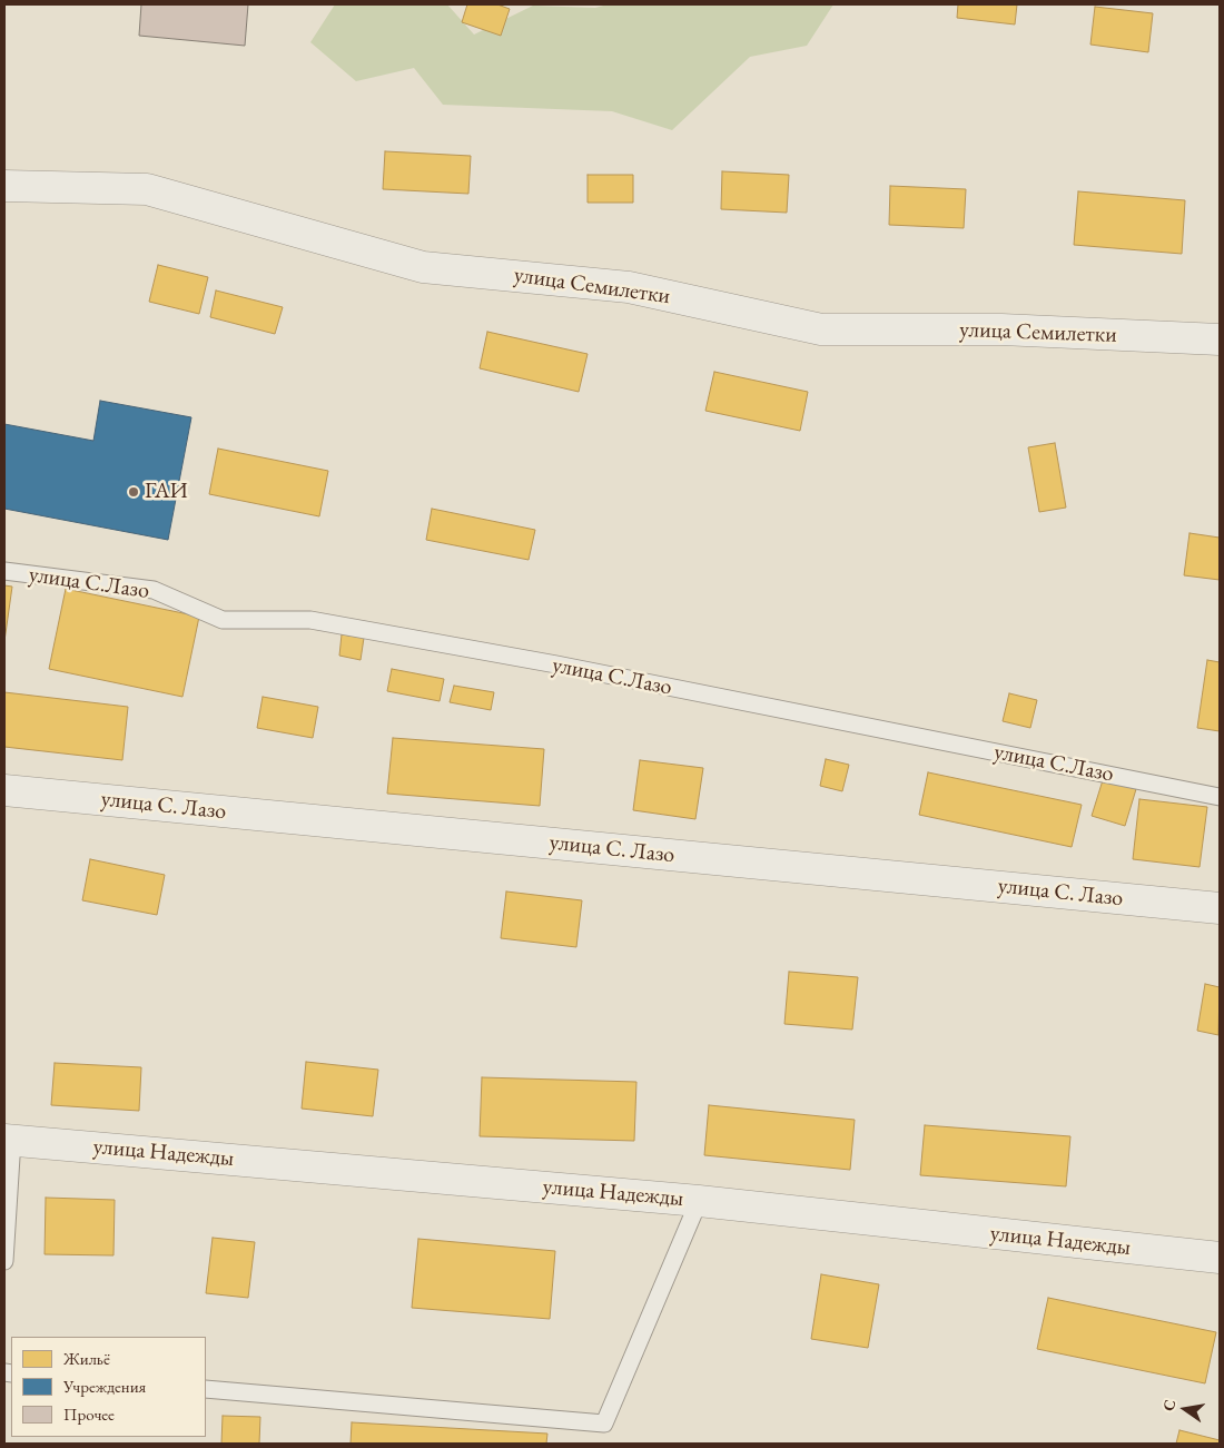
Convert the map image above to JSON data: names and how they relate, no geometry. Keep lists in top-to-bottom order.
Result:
{
  "streets": {
    "street": ["улица Семилетки", "улица С. Лазо", "улица Надежды"],
    "lane": ["улица С.Лазо"]
  },
  "places": ["ГАИ"],
  "legend": ["Жильё", "Учреждения", "Прочее"],
  "north": "left"
}
